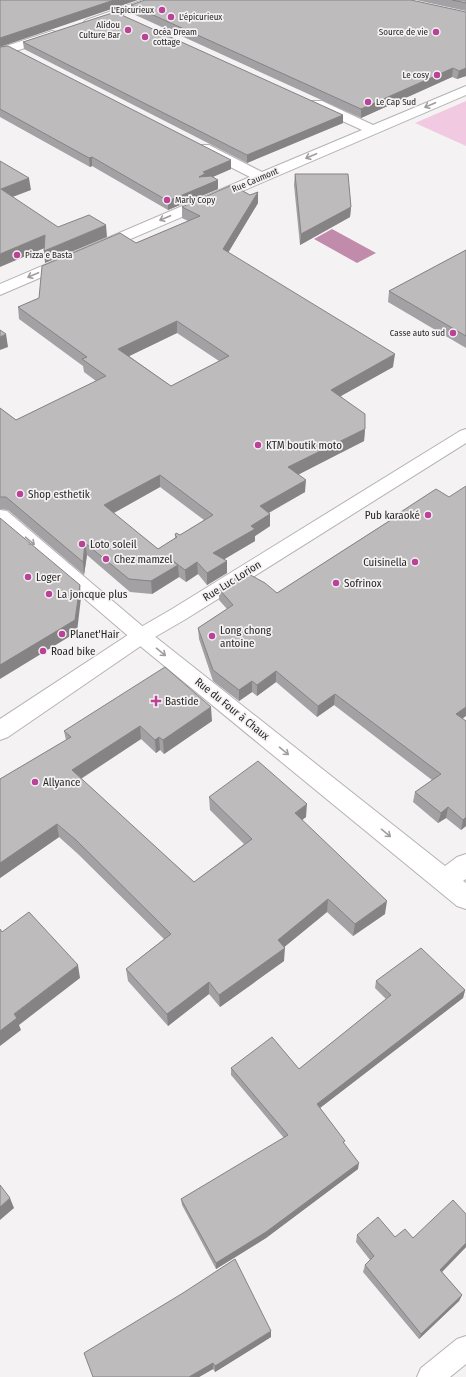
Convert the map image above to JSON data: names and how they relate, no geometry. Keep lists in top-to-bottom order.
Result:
{
  "streets": {
    "street": ["Rue Caumont", "Rue Luc Lorion", "Rue du Four à Chaux"]
  },
  "crossings": [
    ["Rue Luc Lorion", "Rue du Four à Chaux"]
  ],
  "one_way": ["Rue Caumont", "Rue du Four à Chaux"],
  "places": {
    "other": [
      "L'Epicurieux",
      "L'épicurieux",
      "Alidou Culture Bar",
      "Source de vie",
      "Océa Dream cottage",
      "Le cosy",
      "Le Cap Sud",
      "Marly Copy",
      "Pizza e Basta",
      "Casse auto sud",
      "KTM boutik moto",
      "Shop esthetik",
      "Pub karaoké",
      "Loto soleil",
      "Chez mamzel",
      "Cuisinella",
      "Loger",
      "Sofrinox",
      "La joncque plus",
      "Planet'Hair",
      "Long chong antoine",
      "Road bike",
      "Allyance"
    ],
    "health": ["Bastide"]
  }
}
